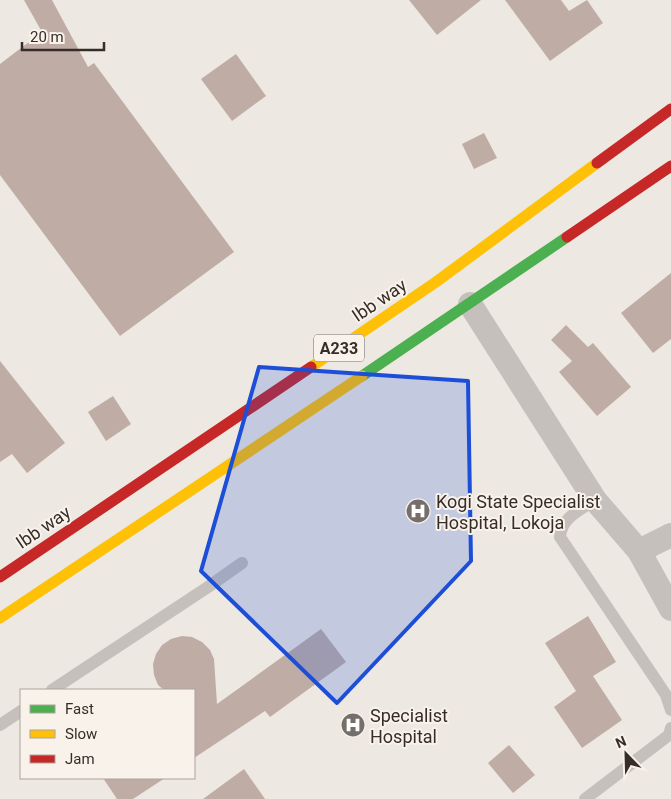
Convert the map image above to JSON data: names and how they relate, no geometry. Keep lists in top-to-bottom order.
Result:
{
  "streets": {
    "highway": ["Ibb way", "A233"]
  },
  "places": {
    "hospital": ["Kogi State Specialist Hospital, Lokoja", "Specialist Hospital"]
  },
  "legend": ["Fast", "Slow", "Jam"],
  "scale_bar": "20 m",
  "north": "top left"
}
